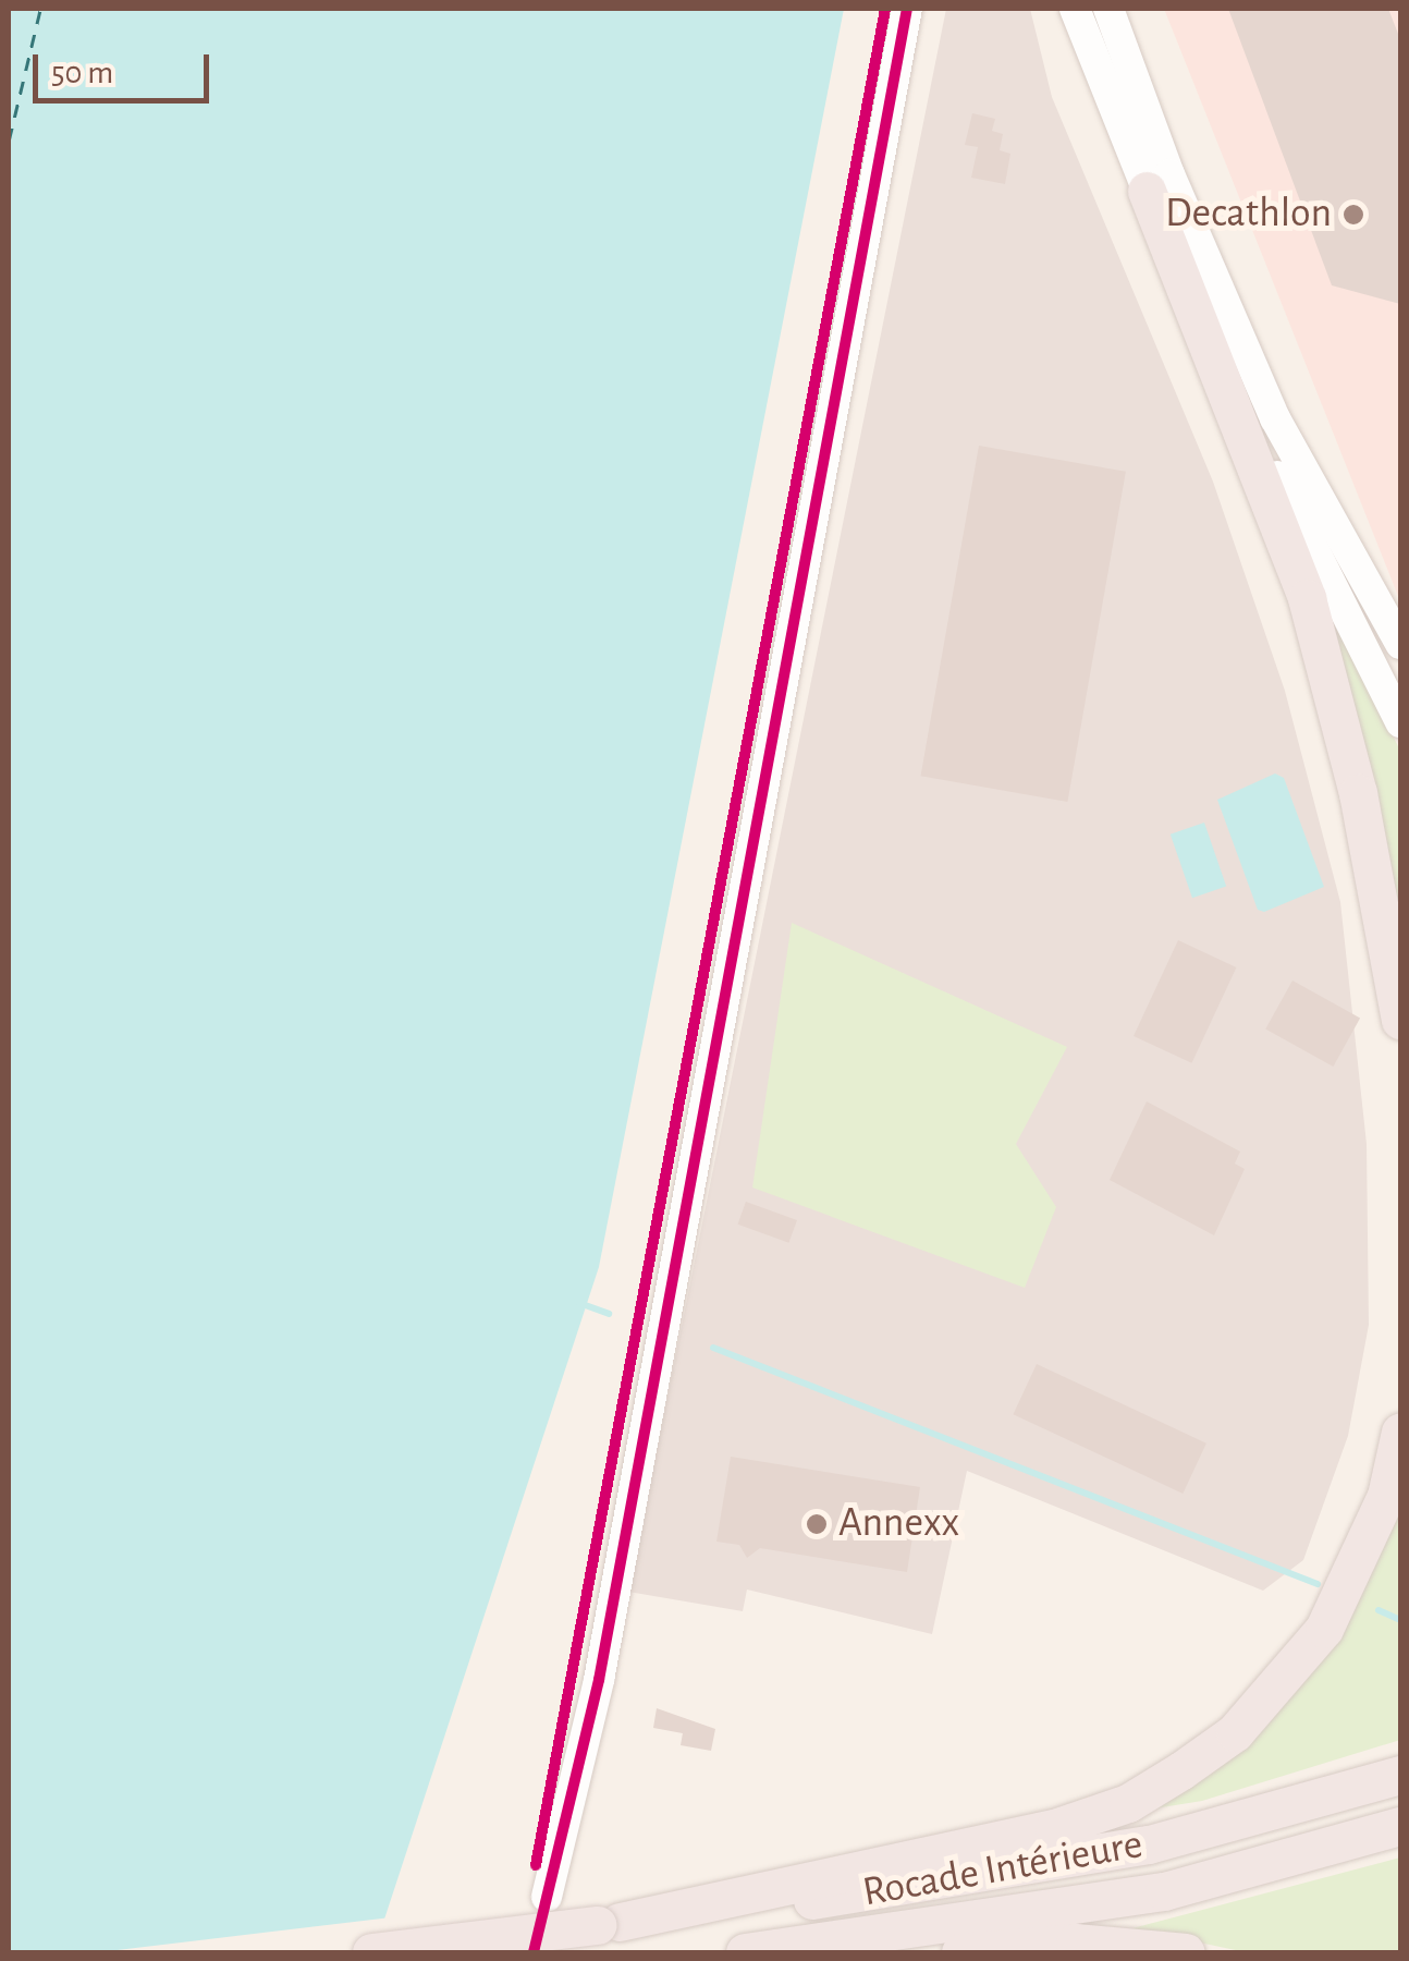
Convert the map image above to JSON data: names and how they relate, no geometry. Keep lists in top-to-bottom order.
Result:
{
  "streets": {
    "highway": ["Rocade Intérieure"]
  },
  "places": ["Decathlon", "Annexx"],
  "scale_bar": "50 m"
}
